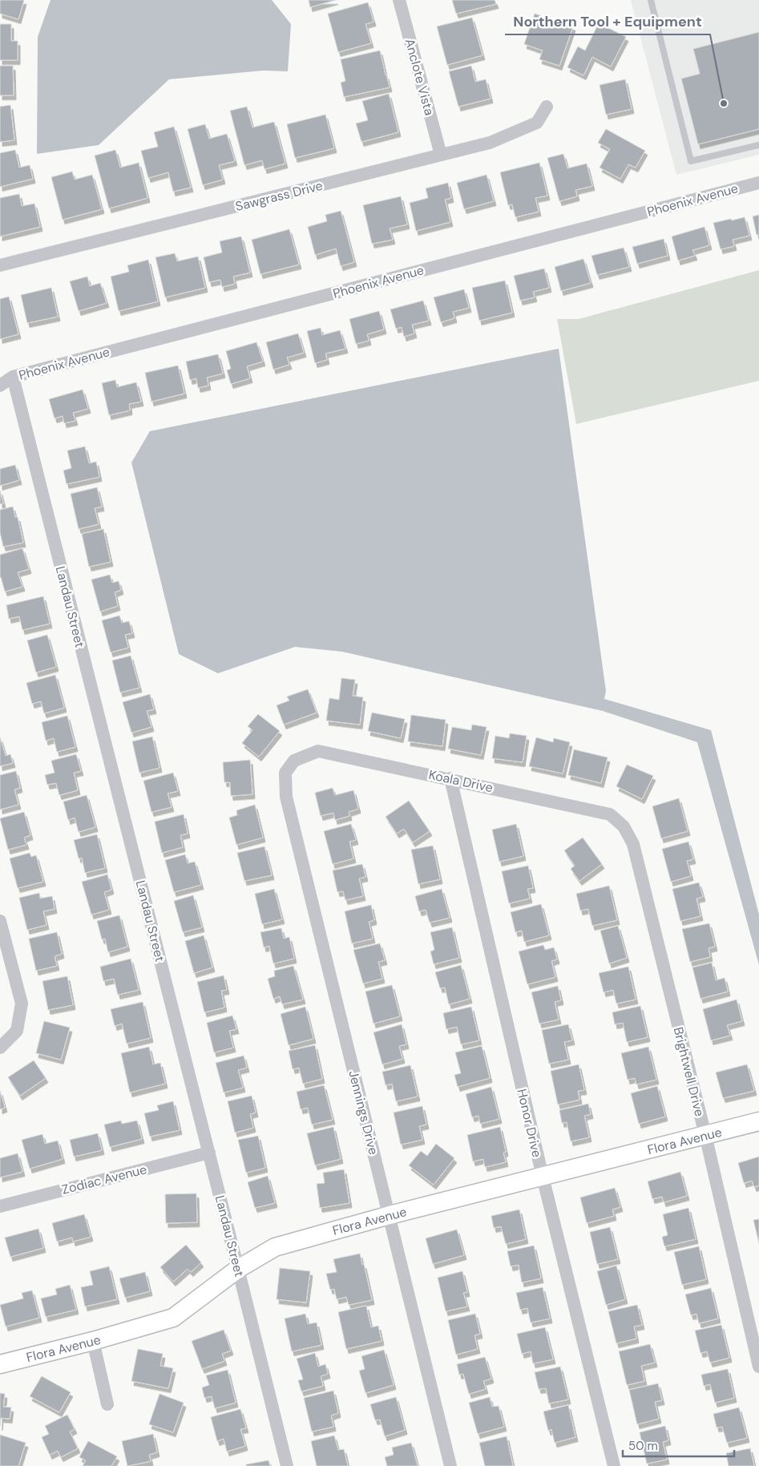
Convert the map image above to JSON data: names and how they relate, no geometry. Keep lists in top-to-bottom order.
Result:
{
  "streets": {
    "street": [
      "Anclote Vista",
      "Sawgrass Drive",
      "Phoenix Avenue",
      "Landau Street",
      "Koala Drive",
      "Brightwell Drive",
      "Jennings Drive",
      "Honor Drive",
      "Flora Avenue",
      "Zodiac Avenue"
    ]
  },
  "crossings": [
    ["Anclote Vista", "Sawgrass Drive"],
    ["Phoenix Avenue", "Landau Street"],
    ["Landau Street", "Flora Avenue"],
    ["Landau Street", "Zodiac Avenue"],
    ["Koala Drive", "Brightwell Drive"],
    ["Koala Drive", "Jennings Drive"],
    ["Koala Drive", "Honor Drive"],
    ["Brightwell Drive", "Flora Avenue"],
    ["Jennings Drive", "Flora Avenue"],
    ["Honor Drive", "Flora Avenue"]
  ],
  "places": ["Northern Tool + Equipment"],
  "scale_bar": "50 m"
}
